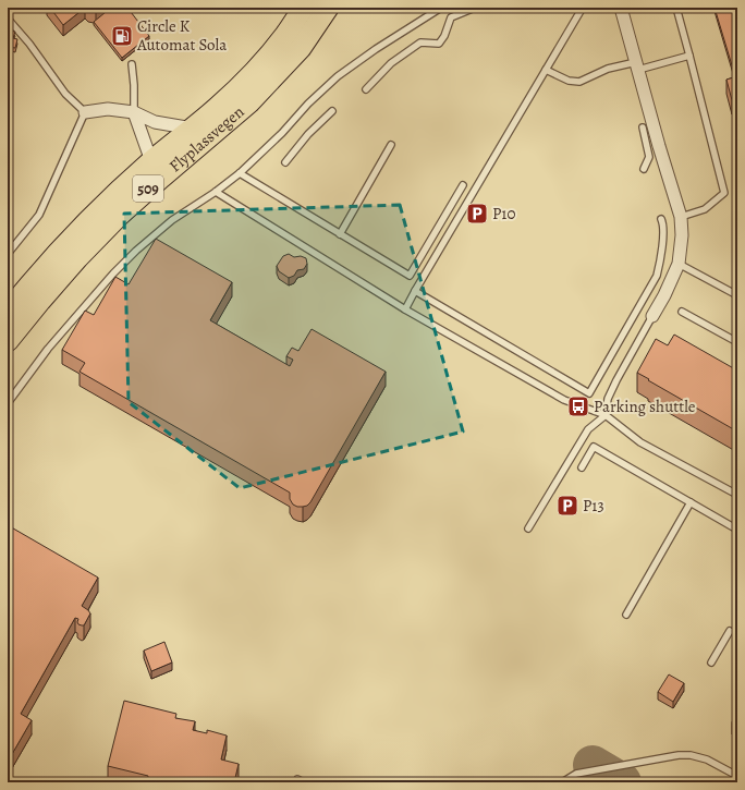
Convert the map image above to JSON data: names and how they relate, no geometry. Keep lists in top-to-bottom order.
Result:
{
  "streets": {
    "highway": ["Flyplassvegen", "509"]
  },
  "places": {
    "fuel station": ["Circle K Automat Sola"],
    "parking": ["P10", "P13"],
    "bus stop": ["Parking shuttle"]
  }
}
